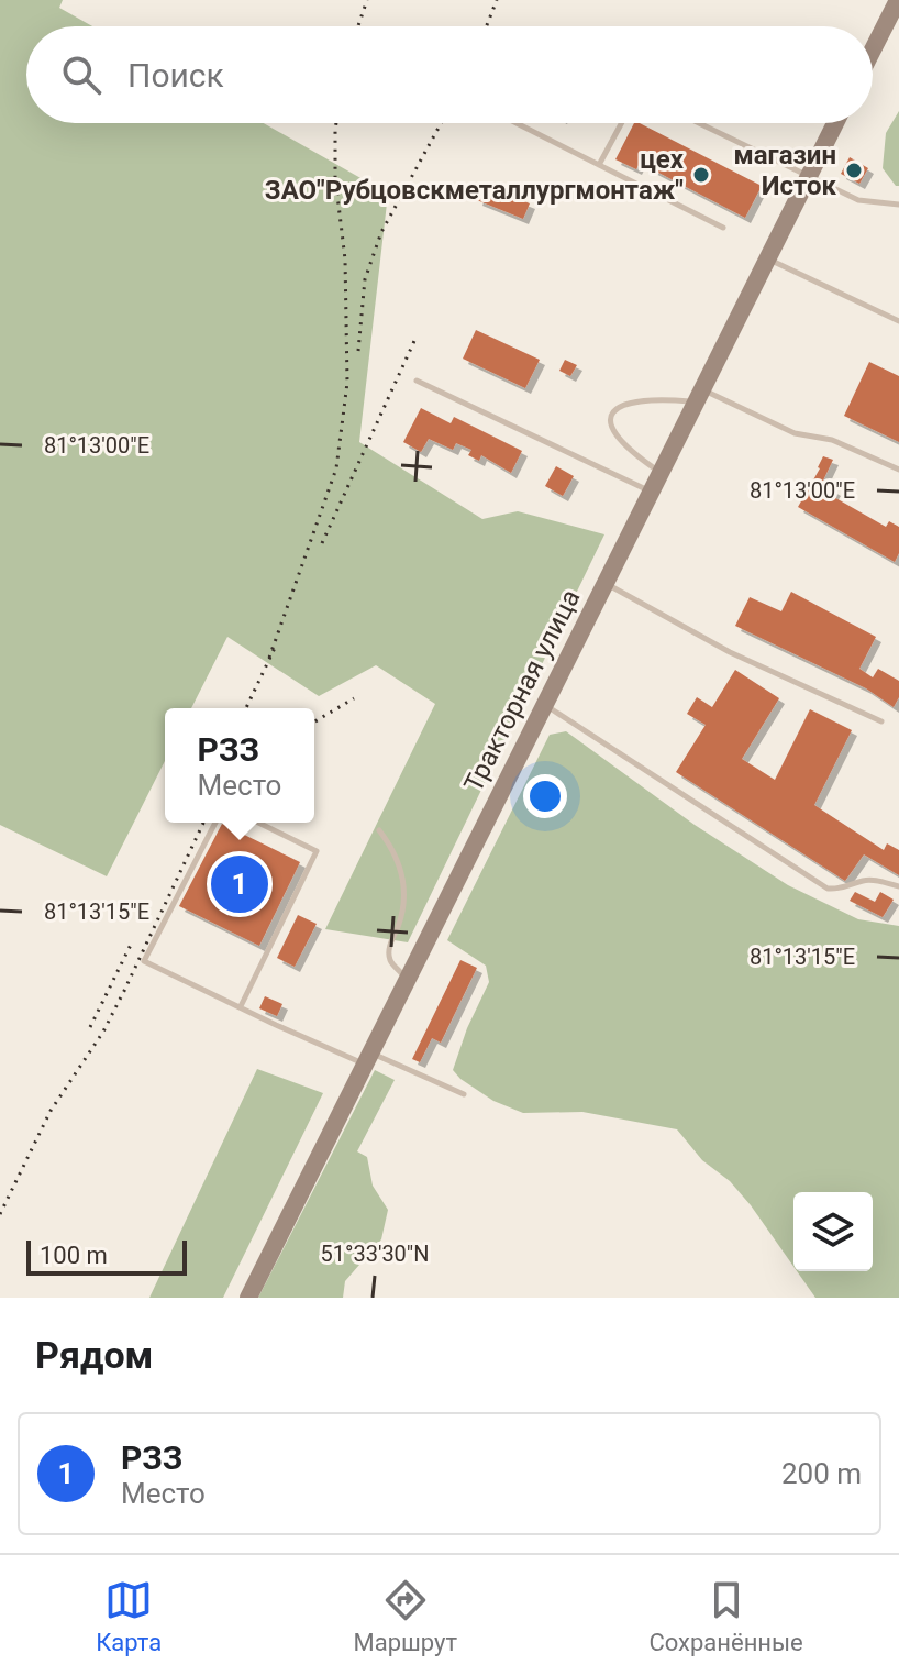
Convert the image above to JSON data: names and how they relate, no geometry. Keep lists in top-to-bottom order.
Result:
{
  "streets": {
    "main road": ["Тракторная улица"]
  },
  "places": ["магазин Исток", "цех ЗАО\"Рубцовскметаллургмонтаж\""],
  "scale_bar": "100 m",
  "page": {
    "search": "Поиск",
    "popup": ["РЗЗ", "Место"],
    "pins": "1",
    "scale": "100 m",
    "heading": "Рядом",
    "list": [
      {
        "mark": "1",
        "name": "РЗЗ",
        "note": "Место",
        "value": "200 m"
      }
    ],
    "nav": ["Карта", "Маршрут", "Сохранённые"]
  },
  "coordinates": ["81°13'00\"E", "81°13'15\"E", "51°33'30\"N"]
}
